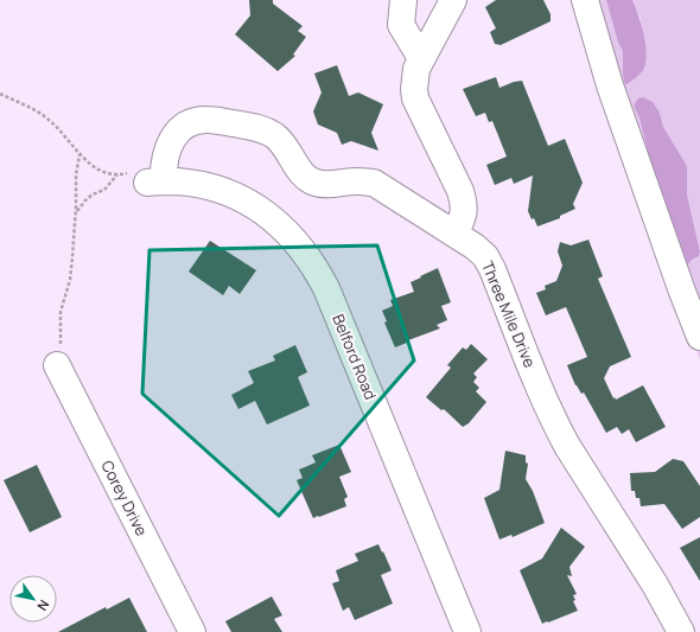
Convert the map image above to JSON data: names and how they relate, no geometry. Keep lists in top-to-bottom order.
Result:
{
  "streets": {
    "street": ["Three Mile Drive", "Belford Road", "Corey Drive"]
  },
  "crossings": [
    ["Three Mile Drive", "Belford Road"]
  ],
  "north": "bottom right"
}
